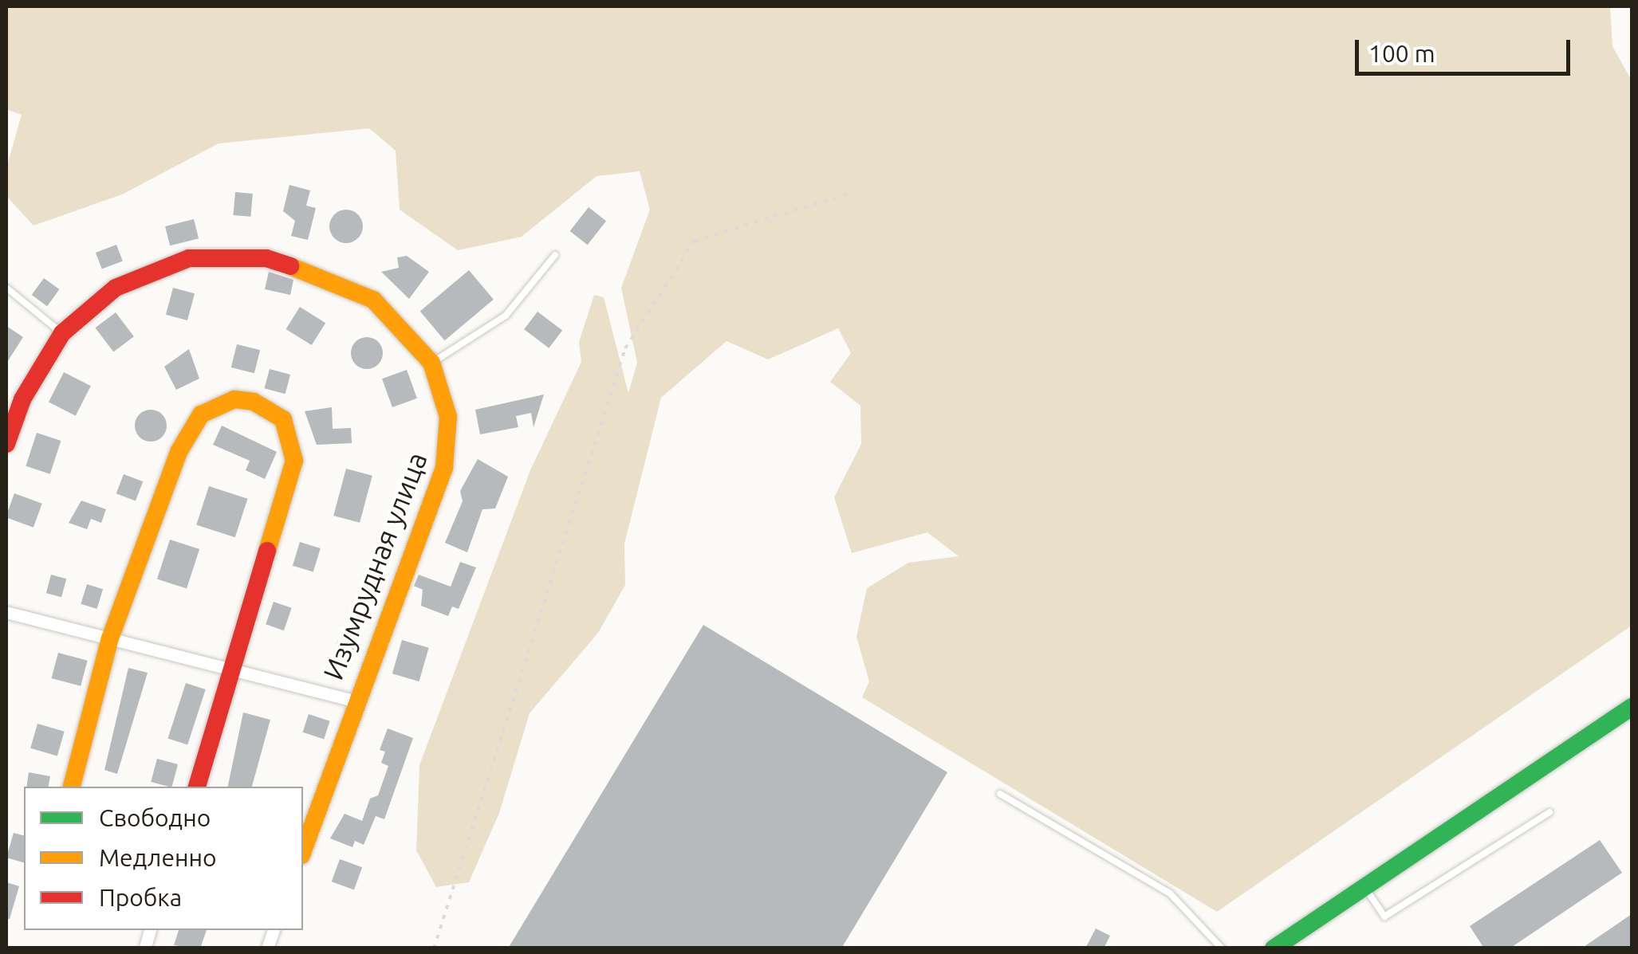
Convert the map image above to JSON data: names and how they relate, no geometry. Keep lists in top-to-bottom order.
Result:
{
  "streets": {
    "street": ["Изумрудная улица"]
  },
  "legend": ["Свободно", "Медленно", "Пробка"],
  "scale_bar": "100 m"
}
